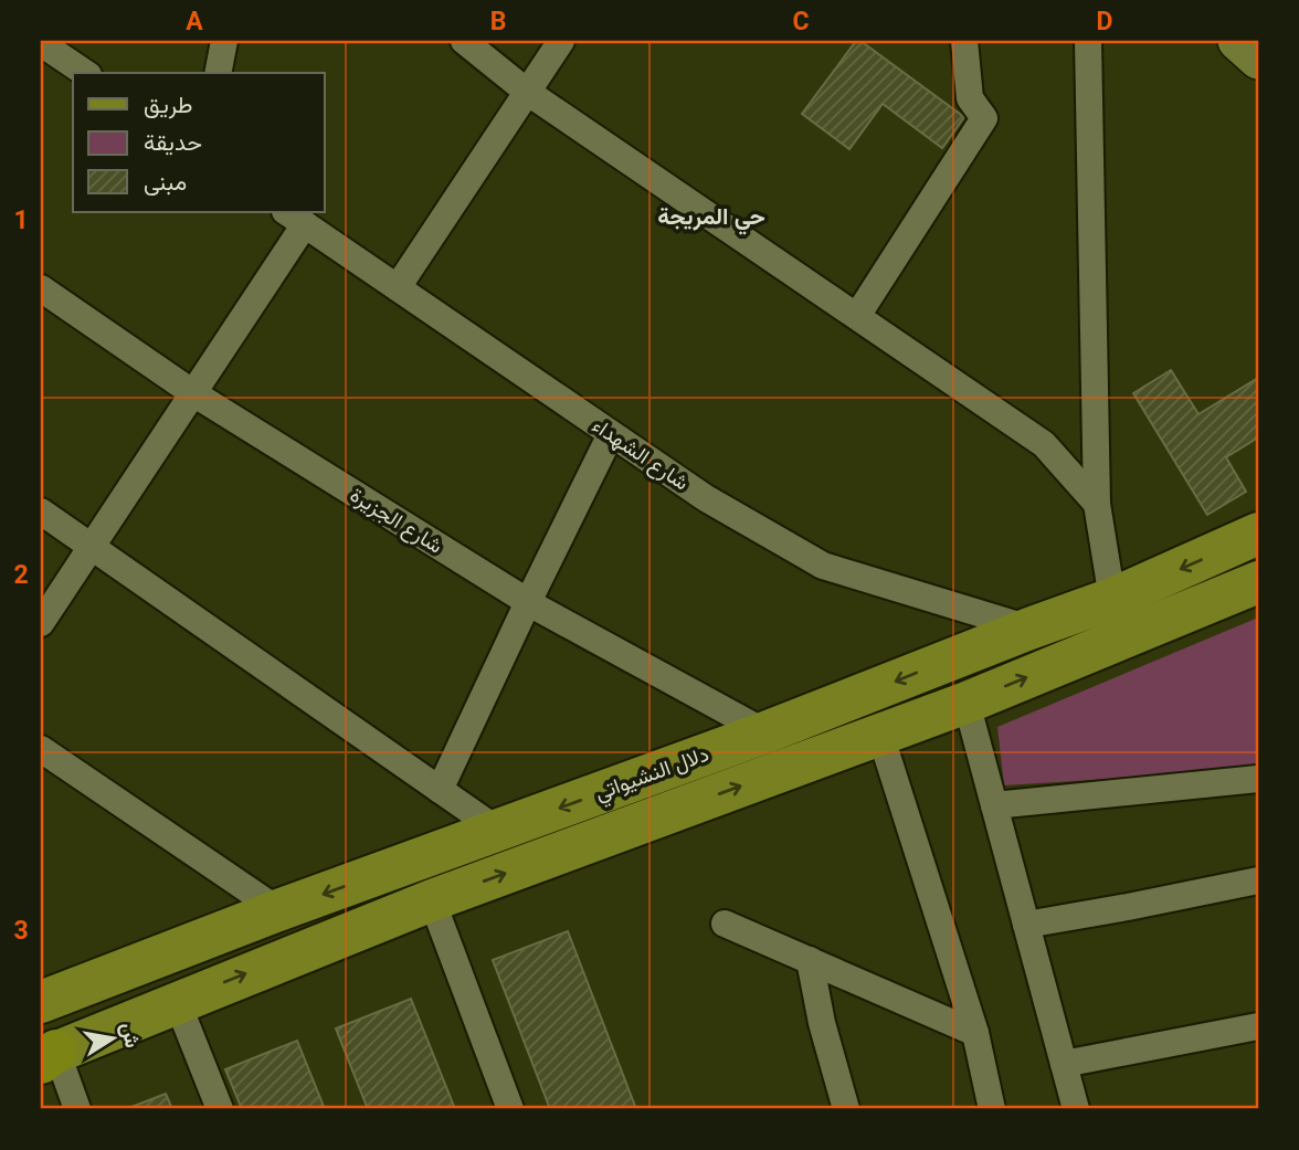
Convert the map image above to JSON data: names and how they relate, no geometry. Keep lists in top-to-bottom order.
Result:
{
  "streets": {
    "main road": ["دلال النشيواتي"],
    "street": ["شارع الشهداء", "شارع الجزيرة"]
  },
  "crossings": [
    ["شارع الشهداء", "دلال النشيواتي"],
    ["شارع الجزيرة", "دلال النشيواتي"]
  ],
  "districts": ["حي المريجة"],
  "legend": ["طريق", "حديقة", "مبنى"],
  "north": "right",
  "grid": {
    "columns": [
      "A",
      "B",
      "C",
      "D"
    ],
    "rows": ["1", "2", "3"]
  }
}
